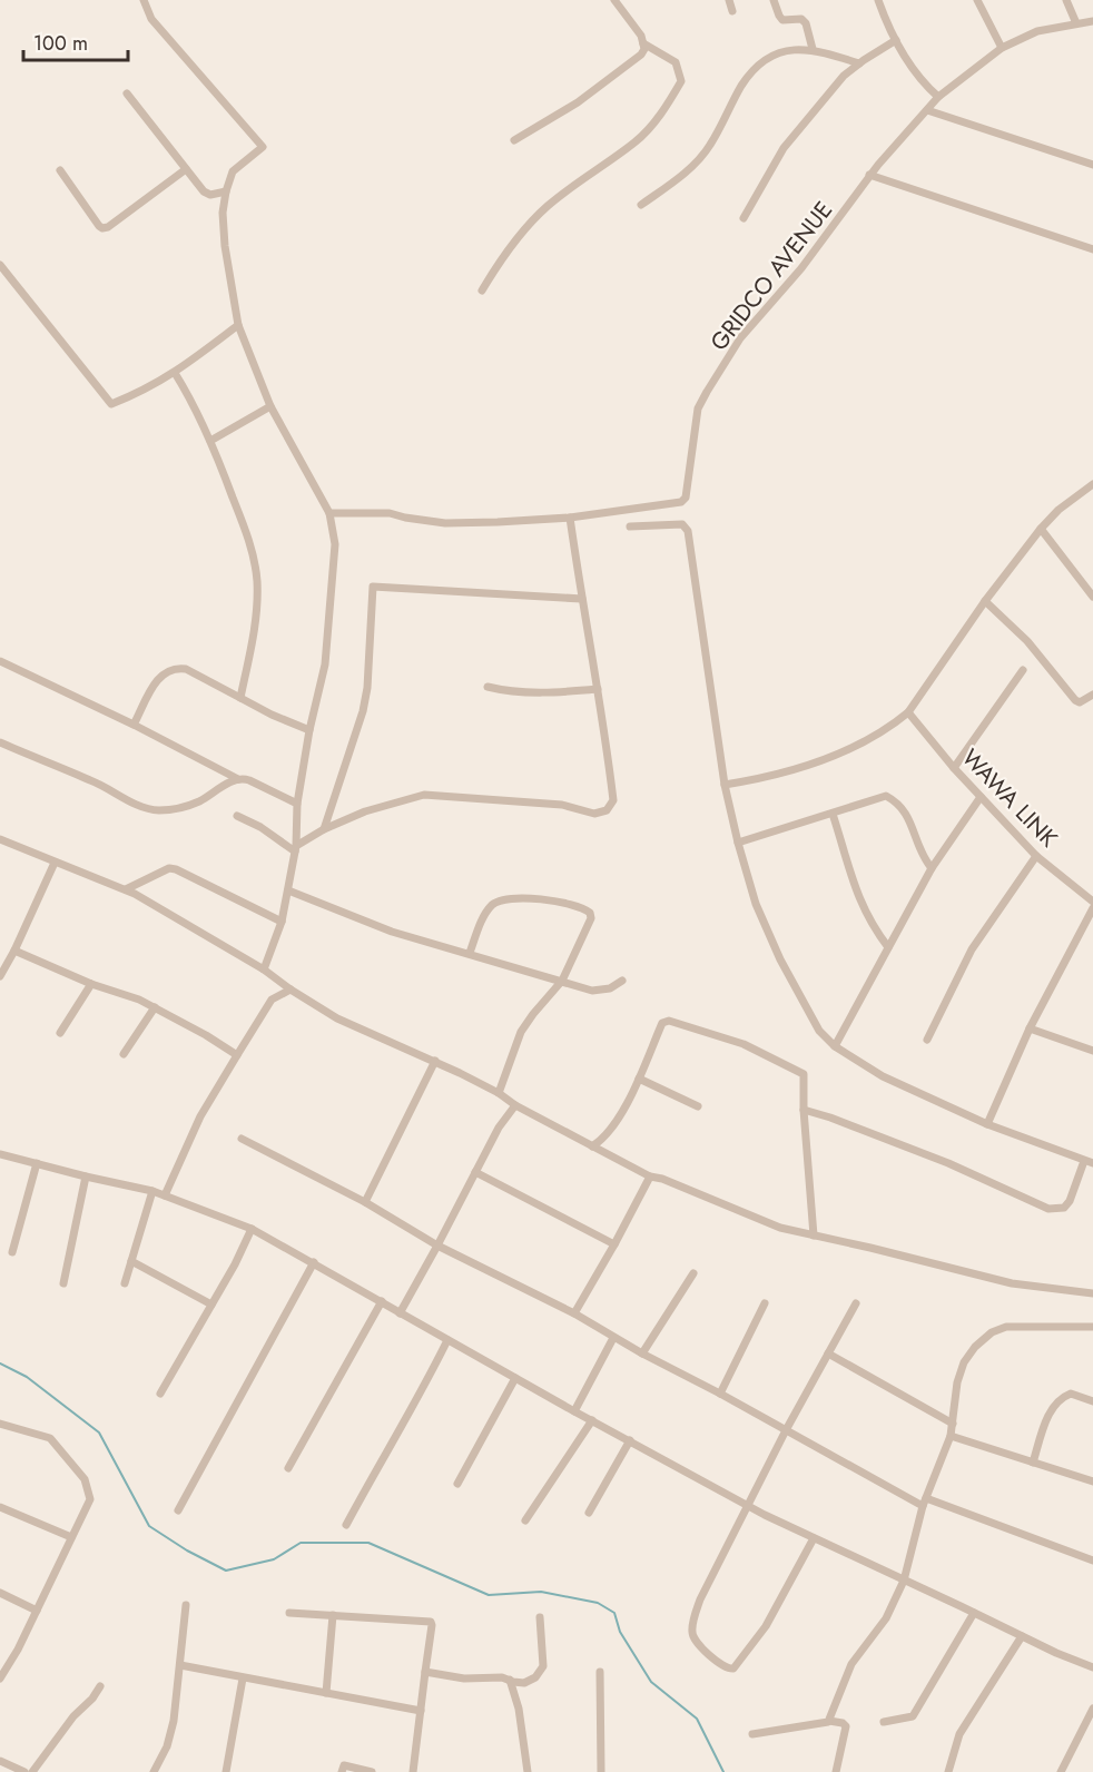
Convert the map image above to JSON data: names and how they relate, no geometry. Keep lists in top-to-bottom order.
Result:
{
  "streets": {
    "street": ["GRIDCO AVENUE", "WAWA LINK"]
  },
  "scale_bar": "100 m"
}
